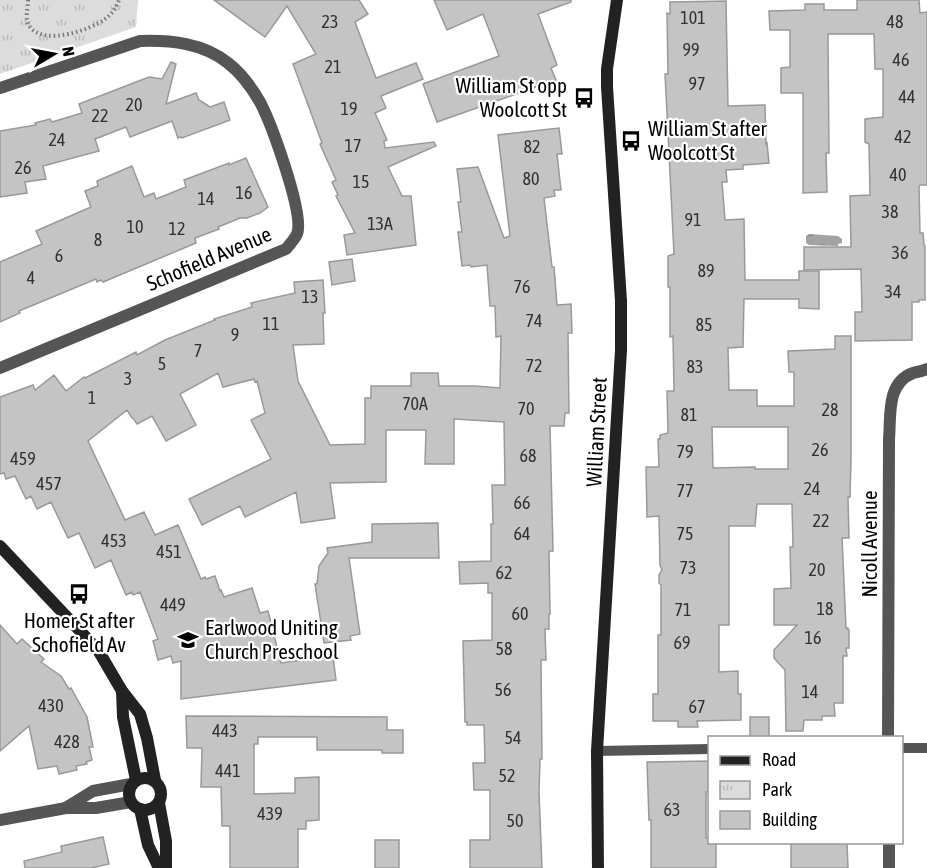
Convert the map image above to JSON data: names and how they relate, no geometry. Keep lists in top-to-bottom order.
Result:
{
  "streets": {
    "main road": ["William Street"],
    "street": ["Schofield Avenue", "Nicoll Avenue"]
  },
  "places": {
    "bus stop": ["William St opp Woolcott St", "William St after Woolcott St", "Homer St after Schofield Av"],
    "school or university": ["Earlwood Uniting Church Preschool"]
  },
  "house_numbers": [
    "101",
    "23",
    "48",
    "99",
    "46",
    "21",
    "97",
    "44",
    "20",
    "19",
    "22",
    "42",
    "24",
    "17",
    "82",
    "26",
    "40",
    "80",
    "15",
    "16",
    "14",
    "38",
    "91",
    "13A",
    "10",
    "12",
    "8",
    "36",
    "6",
    "89",
    "4",
    "76",
    "34",
    "13",
    "74",
    "11",
    "85",
    "9",
    "7",
    "5",
    "72",
    "83",
    "3",
    "1",
    "70A",
    "70",
    "28",
    "81",
    "26",
    "79",
    "68",
    "459",
    "457",
    "24",
    "77",
    "66",
    "22",
    "64",
    "75",
    "453",
    "451",
    "73",
    "20",
    "62",
    "449",
    "18",
    "71",
    "60",
    "16",
    "69",
    "58",
    "56",
    "14",
    "430",
    "67",
    "443",
    "54",
    "428",
    "441",
    "52",
    "63",
    "439",
    "50"
  ],
  "legend": ["Road", "Park", "Building"],
  "north": "right"
}
